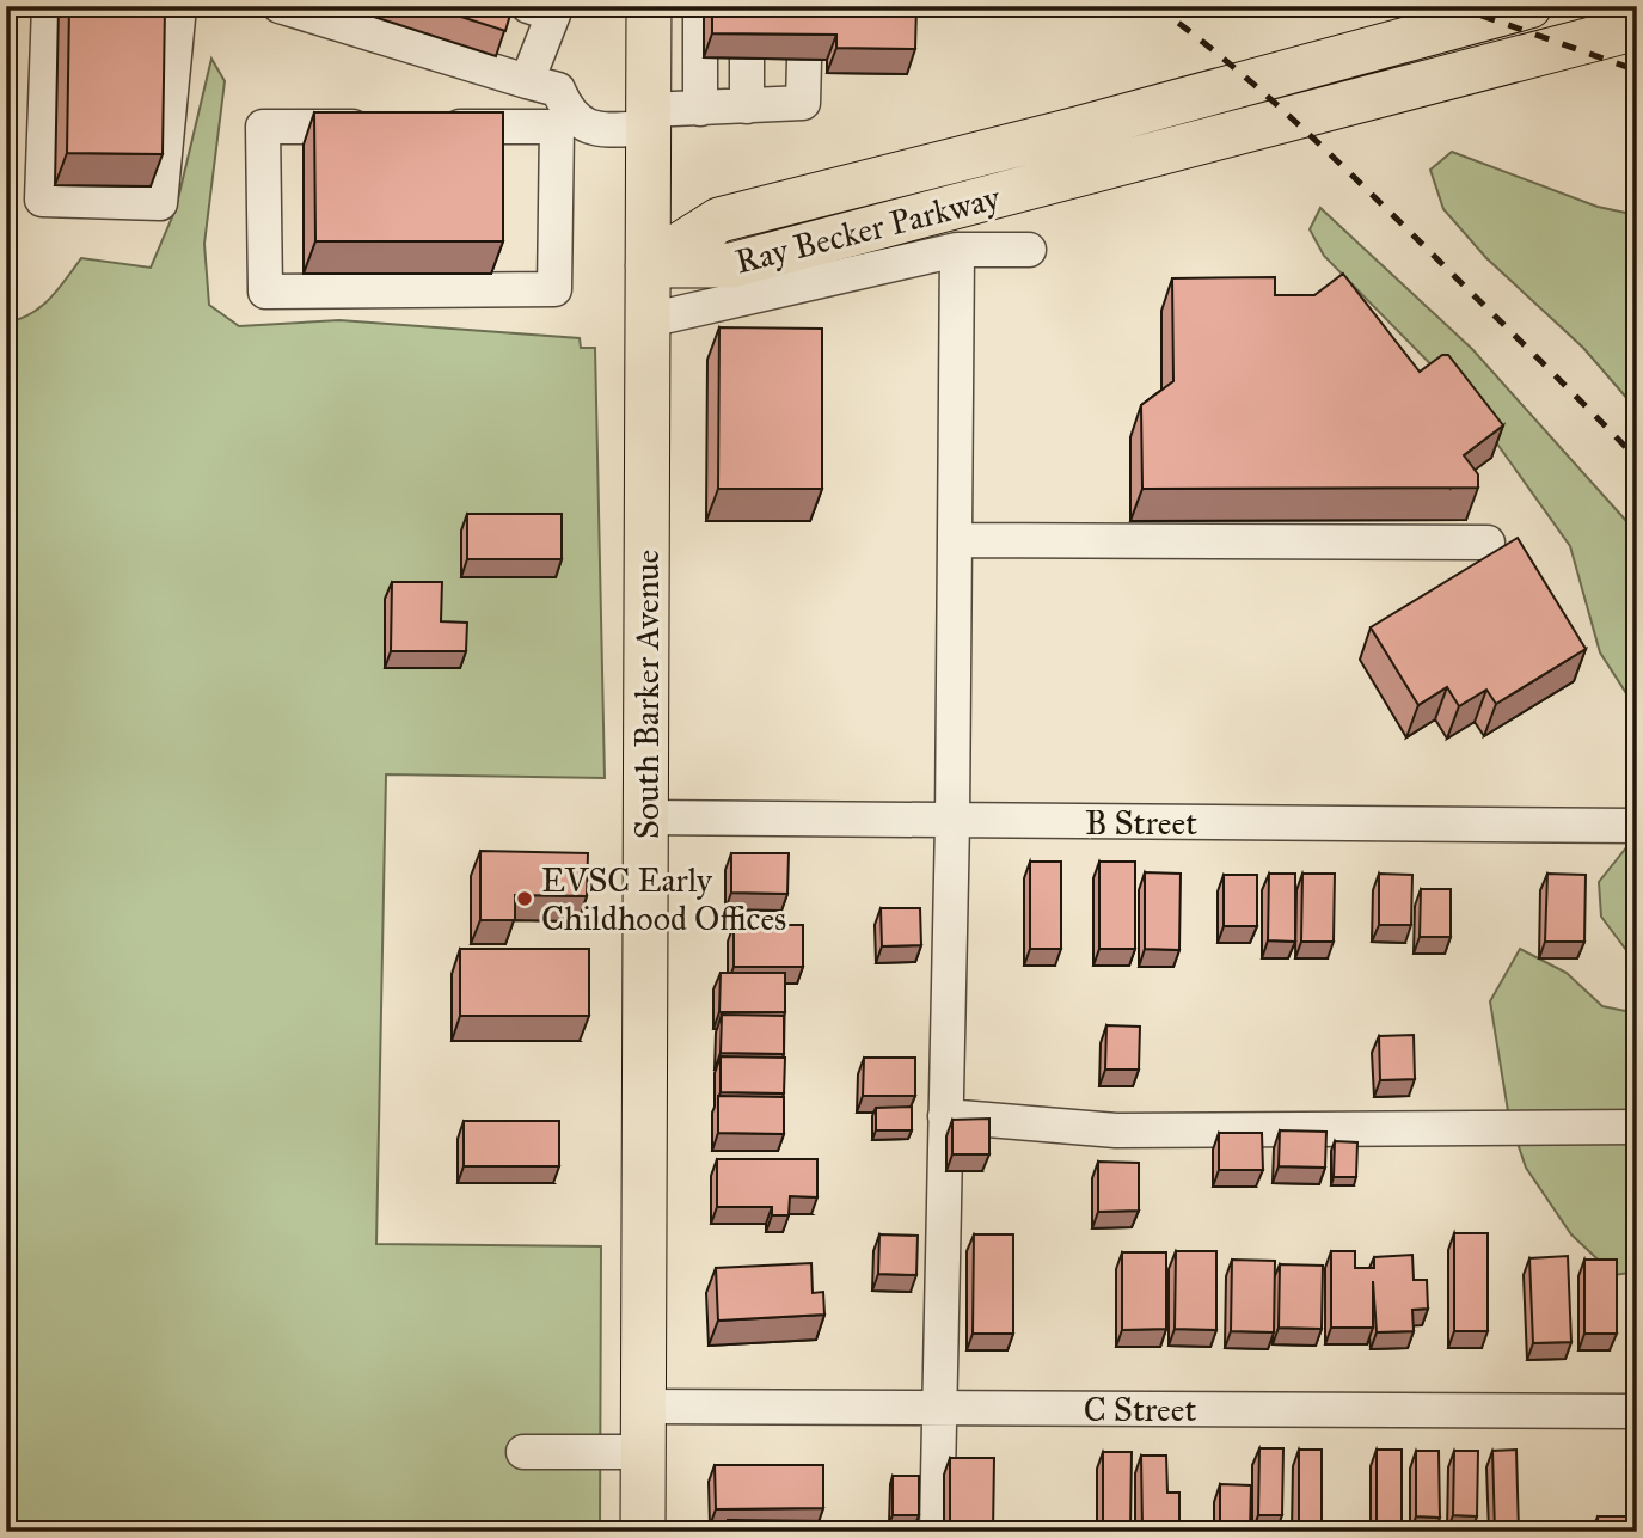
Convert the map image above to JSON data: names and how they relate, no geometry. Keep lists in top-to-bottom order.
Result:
{
  "streets": {
    "main road": ["Ray Becker Parkway", "South Barker Avenue"],
    "street": ["B Street", "C Street"]
  },
  "crossings": [
    ["Ray Becker Parkway", "South Barker Avenue"],
    ["South Barker Avenue", "B Street"],
    ["South Barker Avenue", "C Street"]
  ],
  "places": ["EVSC Early Childhood Offices"]
}
